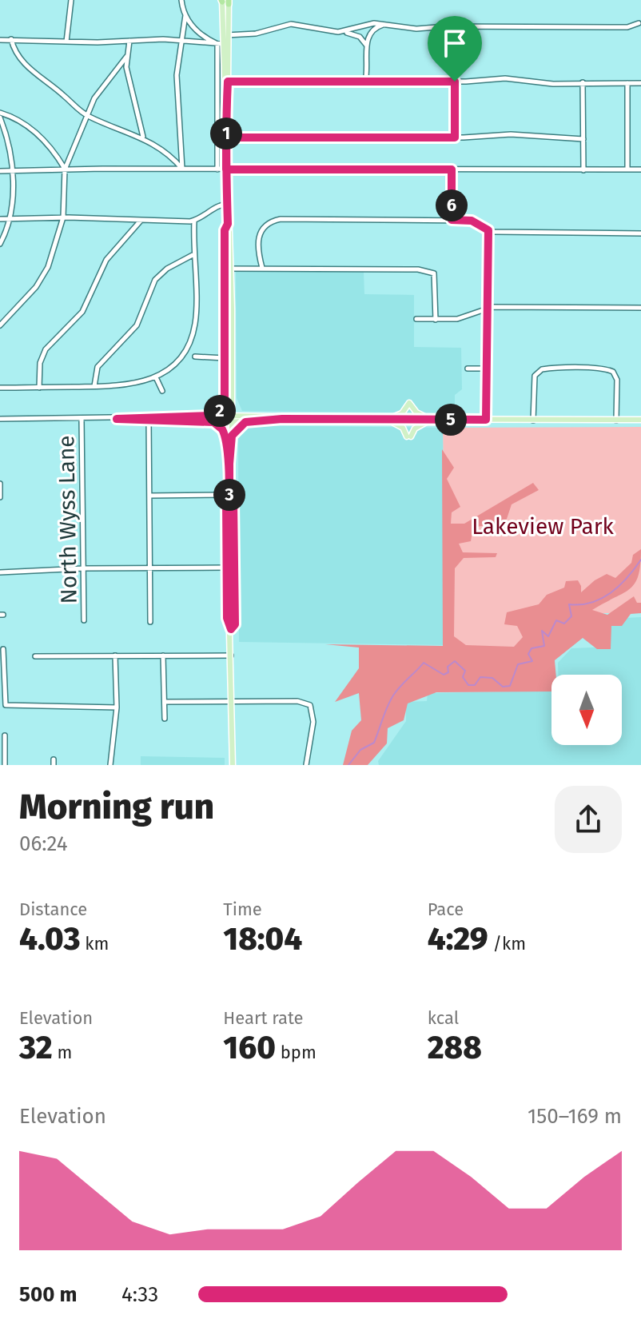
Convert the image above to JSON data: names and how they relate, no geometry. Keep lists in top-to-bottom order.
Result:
{
  "streets": {
    "street": ["North Wyss Lane"]
  },
  "parks": ["Lakeview Park"],
  "north": "bottom",
  "page": {
    "pins": [
      "1",
      "6",
      "2",
      "5",
      "3"
    ],
    "heading": ["Morning run", "06:24"],
    "stats": [
      ["Distance", "4.03 km"],
      ["Time", "18:04"],
      ["Pace", "4:29 /km"],
      ["Elevation", "32 m"],
      ["Heart rate", "160 bpm"],
      ["kcal", "288"]
    ],
    "chart": ["Elevation", "150–169 m"],
    "list": [
      {
        "name": "500 m",
        "note": "4:33"
      }
    ]
  }
}
